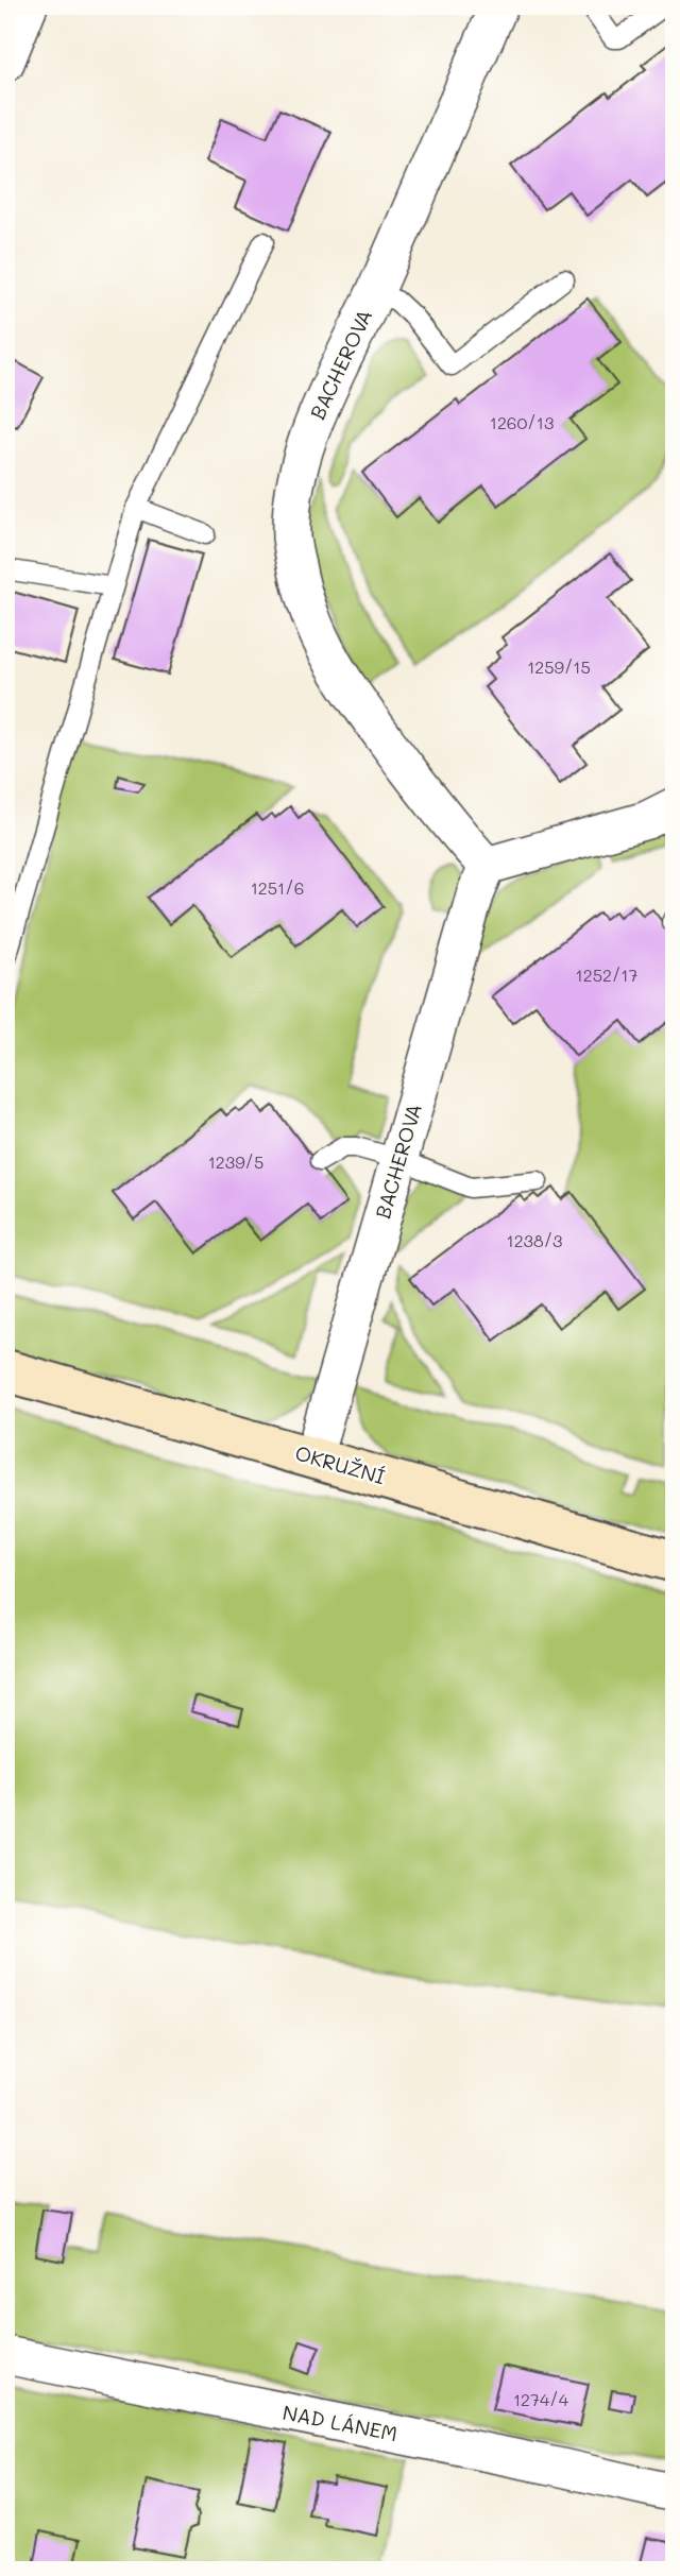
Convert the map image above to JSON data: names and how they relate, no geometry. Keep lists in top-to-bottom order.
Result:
{
  "streets": {
    "street": ["BACHEROVA", "OKRUŽNÍ", "NAD LÁNEM"]
  },
  "crossings": [
    ["BACHEROVA", "OKRUŽNÍ"]
  ],
  "house_numbers": [
    "1260/13",
    "1259/15",
    "1251/6",
    "1252/17",
    "1239/5",
    "1238/3",
    "1274/4"
  ]
}
